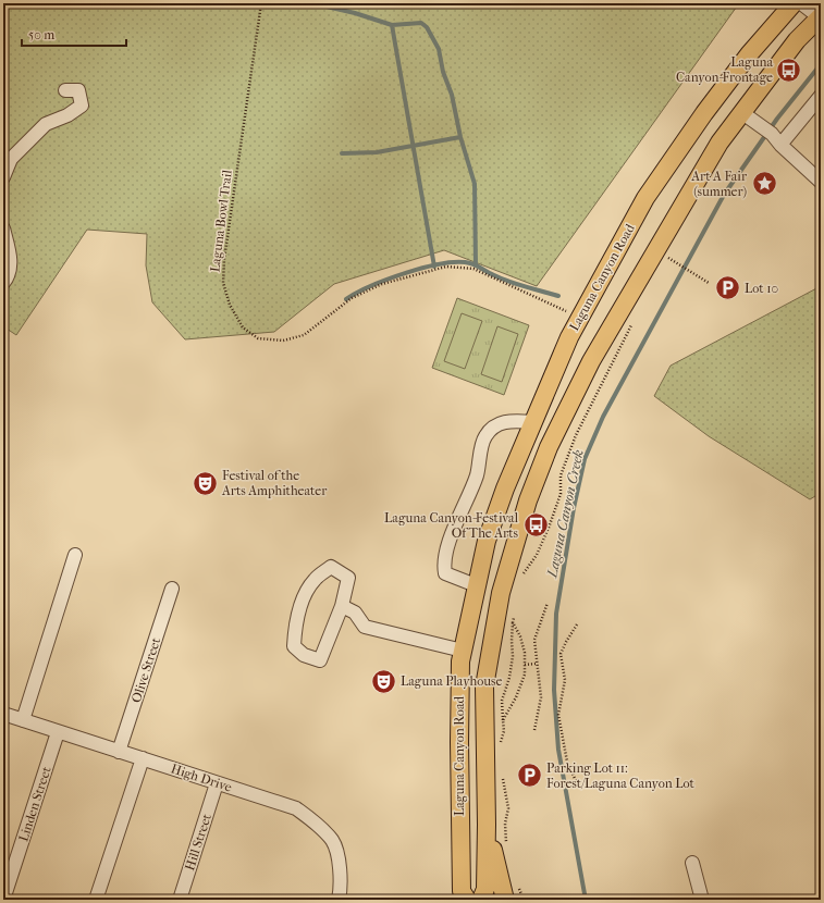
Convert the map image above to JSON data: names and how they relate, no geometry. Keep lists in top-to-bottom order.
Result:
{
  "streets": {
    "main road": ["Laguna Canyon Road"],
    "street": [
      "Olive Street",
      "High Drive",
      "Linden Street",
      "Hill Street"
    ],
    "path": ["Laguna Bowl Trail"]
  },
  "crossings": [
    ["Laguna Bowl Trail", "Laguna Canyon Road"],
    ["Olive Street", "High Drive"],
    ["High Drive", "Linden Street"],
    ["High Drive", "Hill Street"]
  ],
  "water": ["Laguna Canyon Creek"],
  "places": {
    "bus stop": ["Laguna Canyon-Frontage", "Laguna Canyon-Festival Of The Arts"],
    "place": ["Art A Fair (summer)"],
    "parking": ["Lot 10", "Parking Lot 11: Forest/Laguna Canyon Lot"],
    "theatre": ["Festival of the Arts Amphitheater", "Laguna Playhouse"]
  },
  "scale_bar": "50 m"
}
